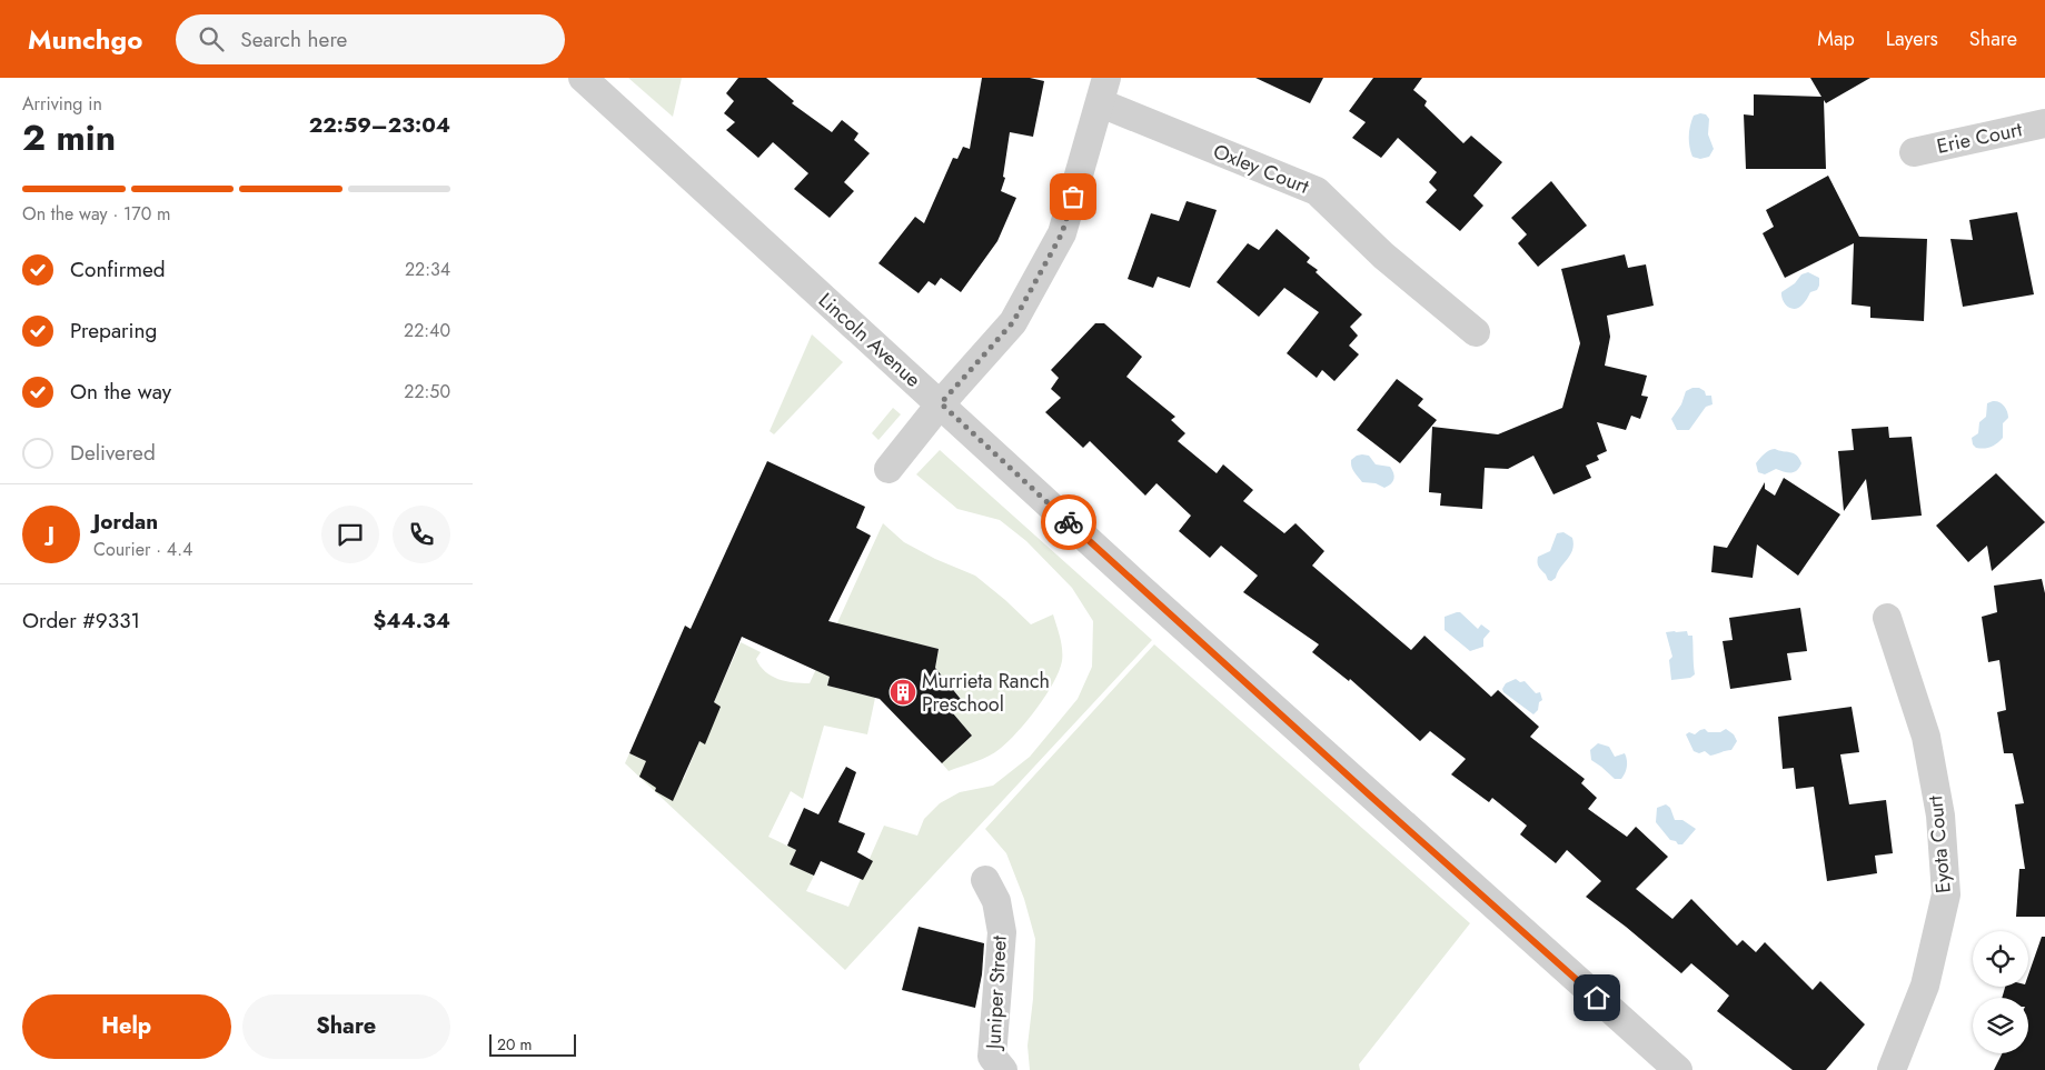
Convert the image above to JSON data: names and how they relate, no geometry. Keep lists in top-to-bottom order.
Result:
{
  "streets": {
    "street": [
      "Erie Court",
      "Oxley Court",
      "Lincoln Avenue",
      "Eyota Court",
      "Juniper Street"
    ]
  },
  "places": {
    "building": ["Murrieta Ranch Preschool"]
  },
  "scale_bar": "20 m",
  "page": {
    "header": "Munchgo",
    "search": "Search here",
    "nav": ["Map", "Layers", "Share"],
    "heading": ["2 min", "Arriving in", "22:59–23:04"],
    "panel": [
      "Jordan",
      "Courier · 4.4",
      "Order #9331",
      "$44.34"
    ],
    "bar": "On the way · 170 m",
    "list": [
      ["Confirmed", "22:34"],
      ["Preparing", "22:40"],
      ["On the way", "22:50"],
      "Delivered"
    ],
    "round": "J",
    "buttons": ["Help", "Share"],
    "scale": "20 m"
  }
}
